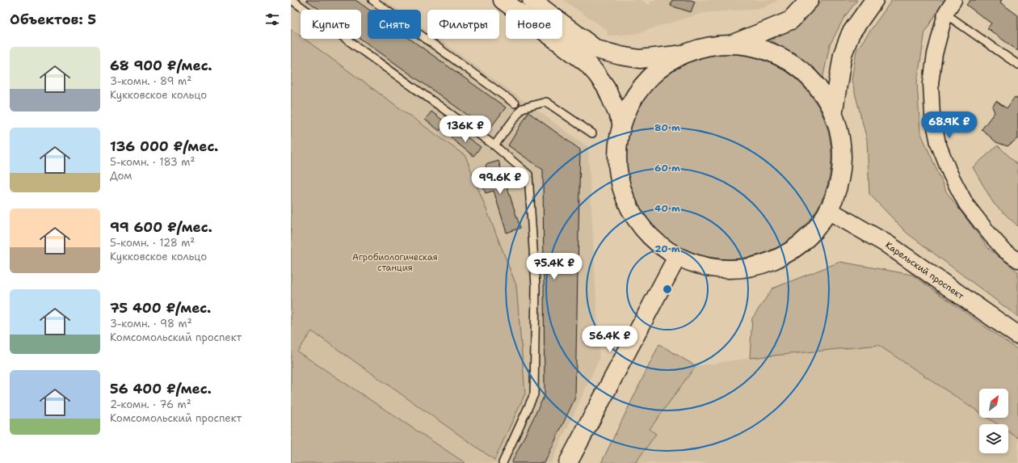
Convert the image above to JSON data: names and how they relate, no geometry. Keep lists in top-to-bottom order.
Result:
{
  "streets": {
    "main road": ["Карельский проспект"]
  },
  "parks": ["Агробиологическая станция"],
  "north": "top right",
  "page": {
    "heading": "Объектов: 5",
    "chip": [
      "Купить",
      "Снять",
      "Фильтры",
      "Новое"
    ],
    "list": [
      {
        "name": "68 900 ₽/мес.",
        "note": "3-комн. · 89 m² · Кукковское кольцо"
      },
      {
        "name": "136 000 ₽/мес.",
        "note": "5-комн. · 183 m² · Дом"
      },
      {
        "name": "99 600 ₽/мес.",
        "note": "5-комн. · 128 m² · Кукковское кольцо"
      },
      {
        "name": "75 400 ₽/мес.",
        "note": "3-комн. · 98 m² · Комсомольский проспект"
      },
      {
        "name": "56 400 ₽/мес.",
        "note": "2-комн. · 76 m² · Комсомольский проспект"
      }
    ],
    "price": [
      "68.9K ₽",
      "136K ₽",
      "99.6K ₽",
      "75.4K ₽",
      "56.4K ₽"
    ]
  },
  "rings": [
    "80 m",
    "60 m",
    "40 m",
    "20 m"
  ]
}
